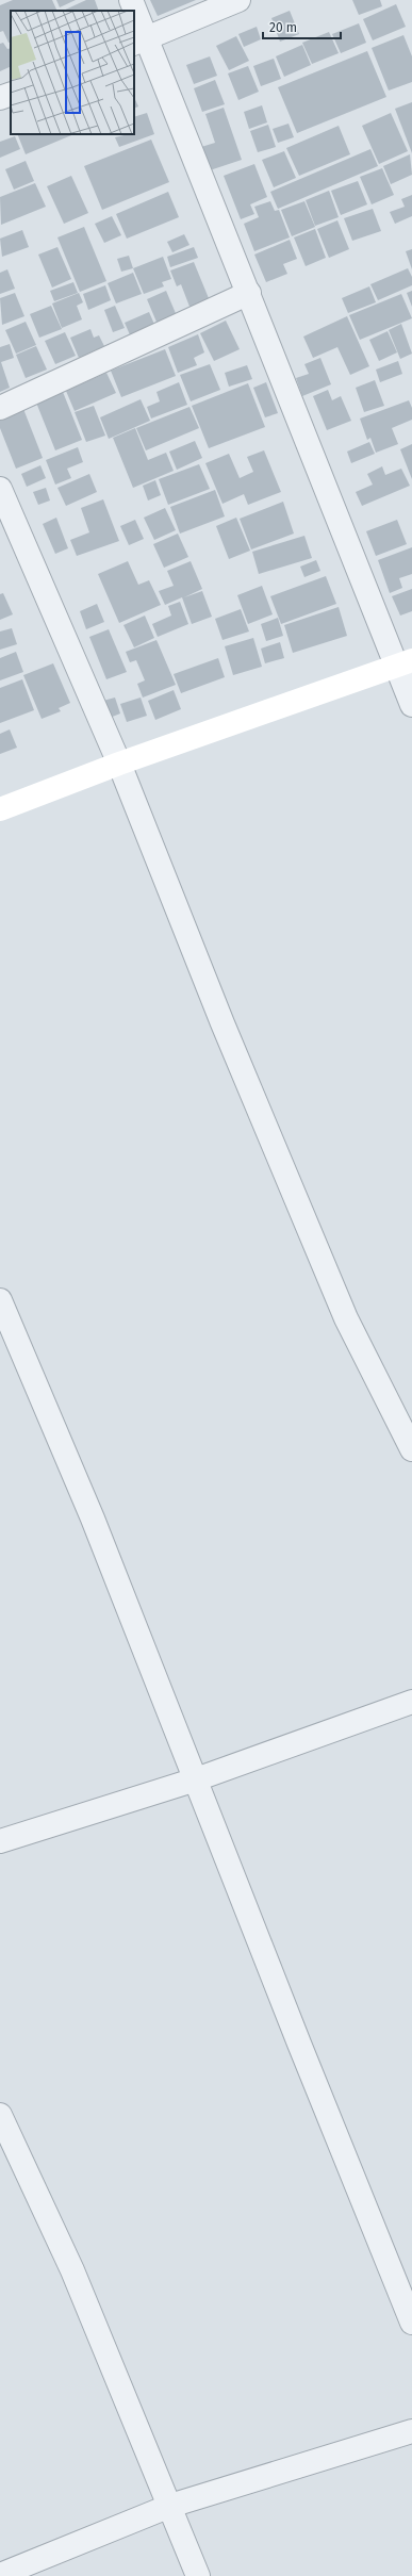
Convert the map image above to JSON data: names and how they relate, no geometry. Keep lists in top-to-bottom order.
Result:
{
  "scale_bar": "20 m"
}
